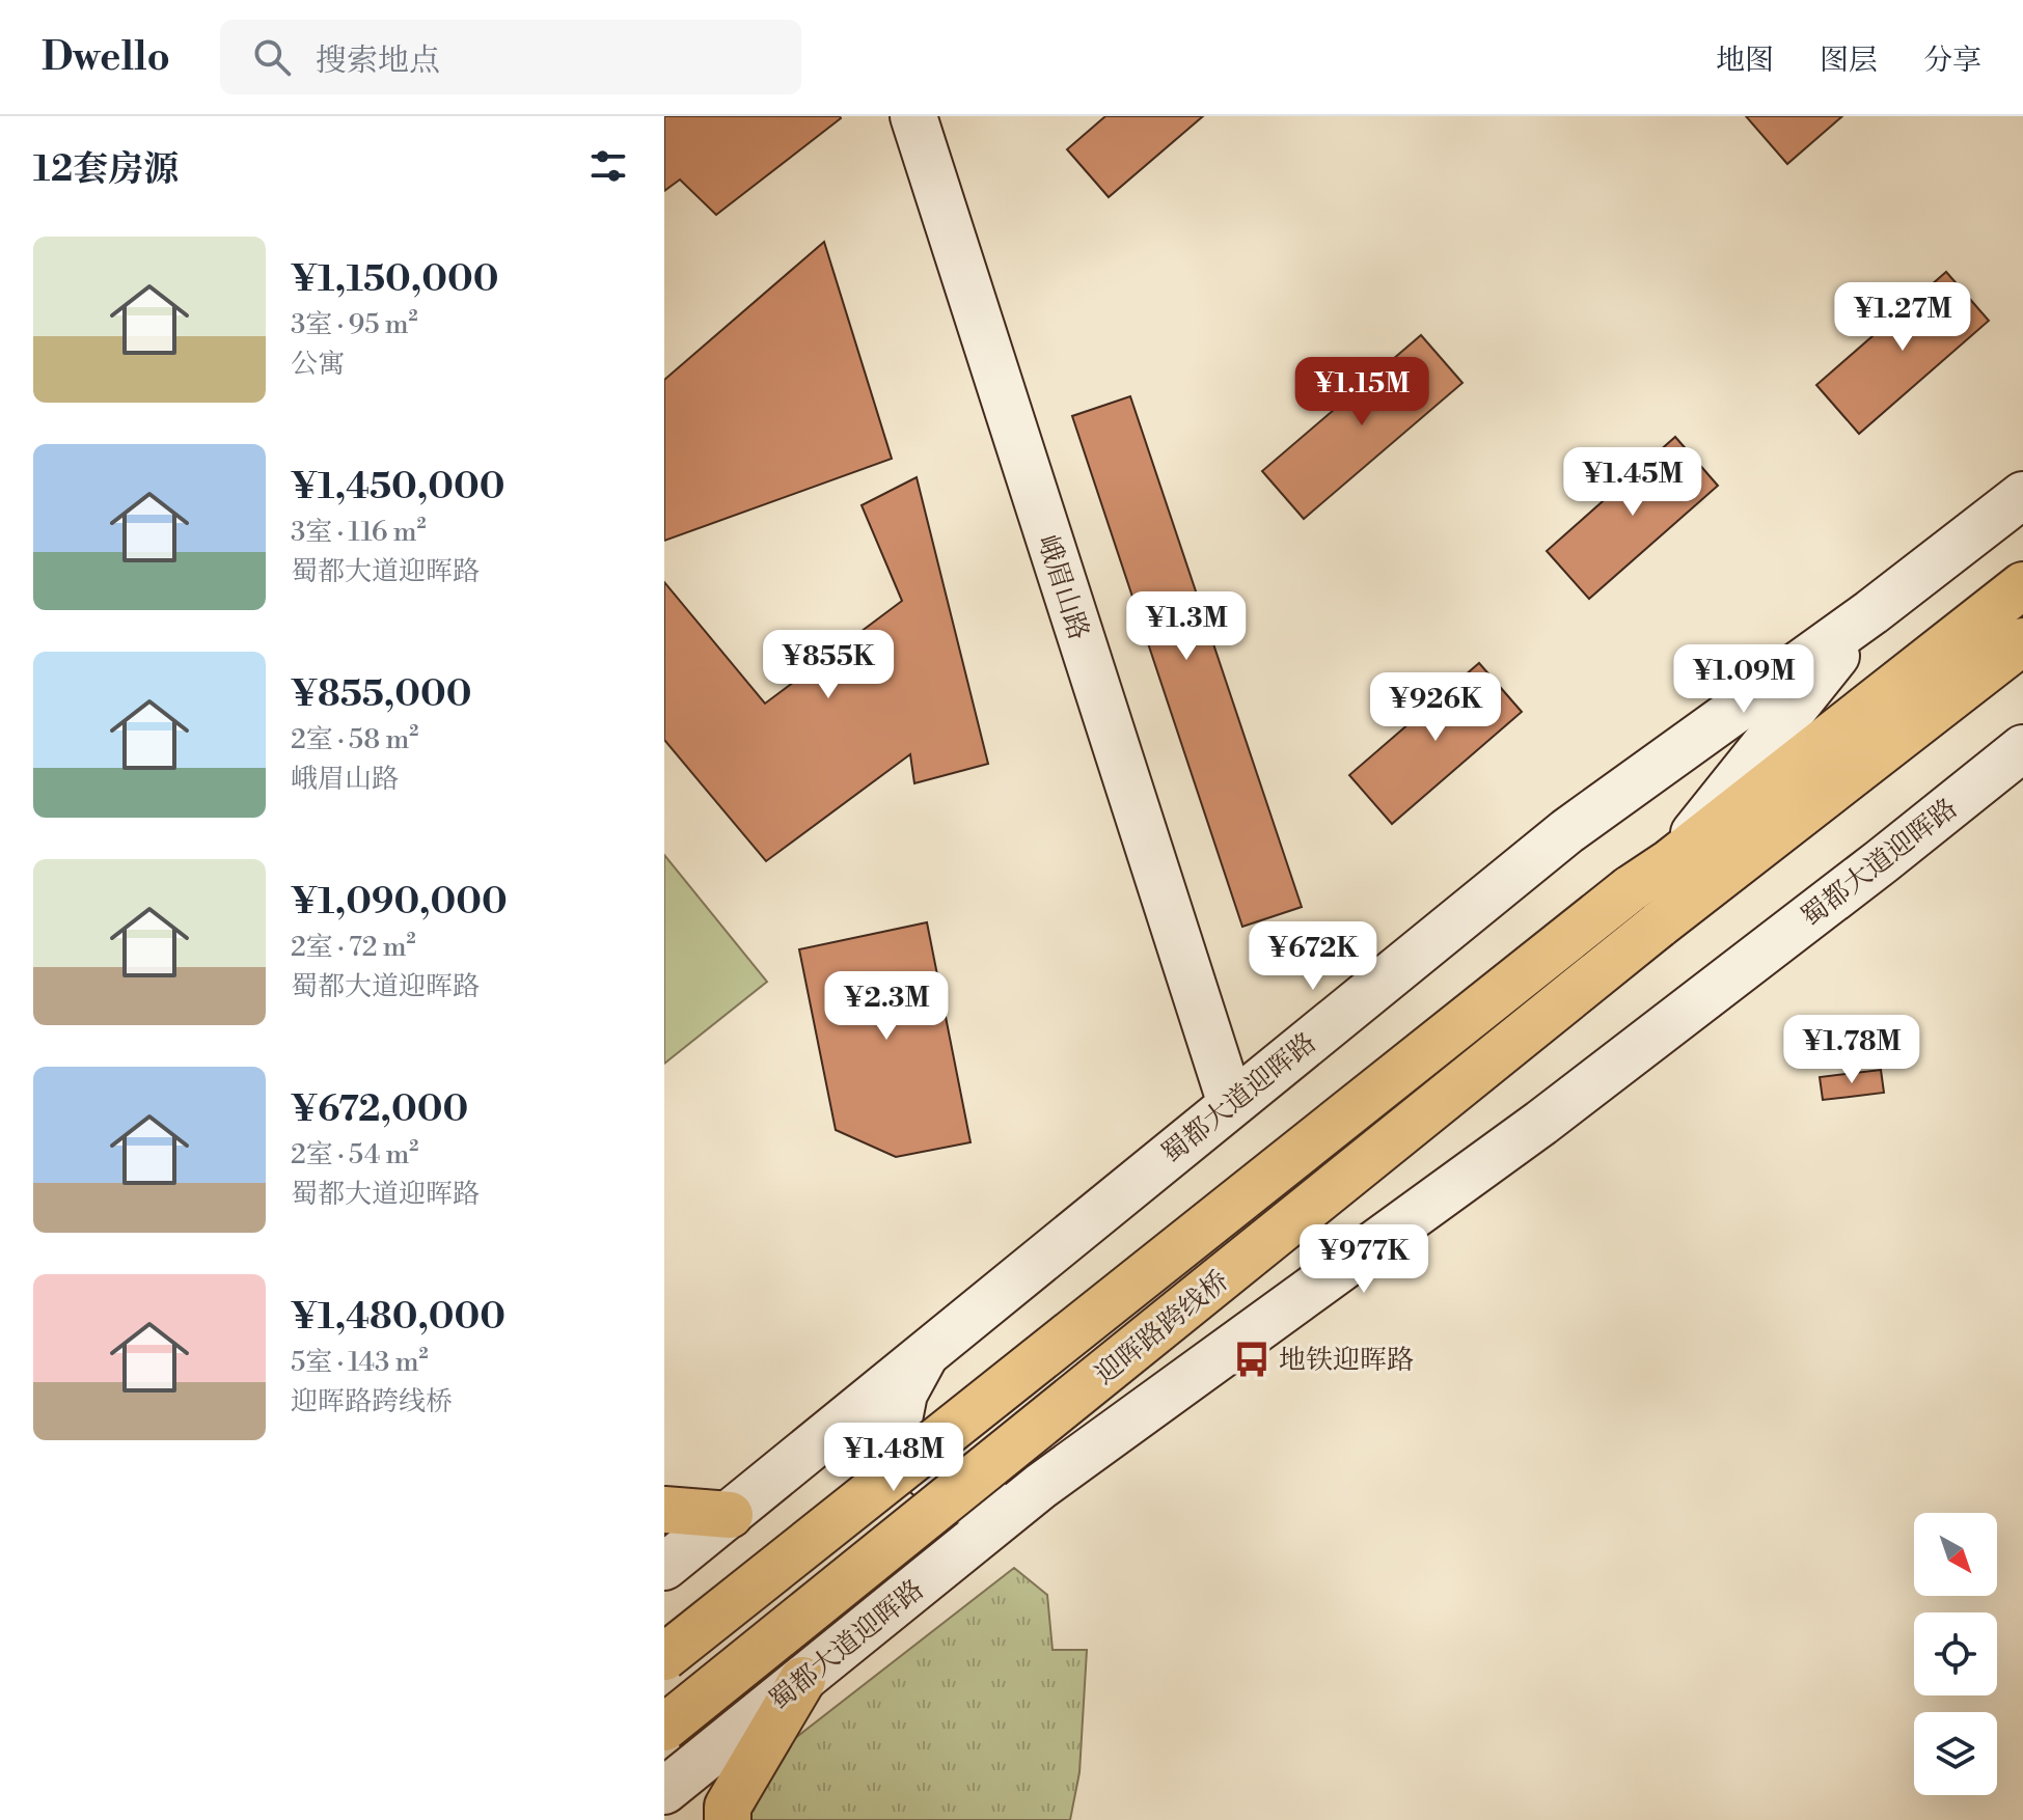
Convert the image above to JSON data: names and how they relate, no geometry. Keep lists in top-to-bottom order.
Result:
{
  "streets": {
    "main road": ["峨眉山路", "蜀都大道迎晖路", "迎晖路跨线桥"]
  },
  "crossings": [
    ["峨眉山路", "蜀都大道迎晖路"]
  ],
  "places": {
    "bus stop": ["地铁迎晖路"]
  },
  "north": "bottom right",
  "page": {
    "header": "Dwello",
    "search": "搜索地点",
    "nav": ["地图", "图层", "分享"],
    "heading": "12套房源",
    "list": [
      {
        "name": "¥1,150,000",
        "note": "3室 · 95 m² · 公寓"
      },
      {
        "name": "¥1,450,000",
        "note": "3室 · 116 m² · 蜀都大道迎晖路"
      },
      {
        "name": "¥855,000",
        "note": "2室 · 58 m² · 峨眉山路"
      },
      {
        "name": "¥1,090,000",
        "note": "2室 · 72 m² · 蜀都大道迎晖路"
      },
      {
        "name": "¥672,000",
        "note": "2室 · 54 m² · 蜀都大道迎晖路"
      },
      {
        "name": "¥1,480,000",
        "note": "5室 · 143 m² · 迎晖路跨线桥"
      }
    ],
    "price": [
      "¥1.27M",
      "¥1.15M",
      "¥1.45M",
      "¥1.3M",
      "¥855K",
      "¥1.09M",
      "¥926K",
      "¥672K",
      "¥2.3M",
      "¥1.78M",
      "¥977K",
      "¥1.48M"
    ]
  }
}
